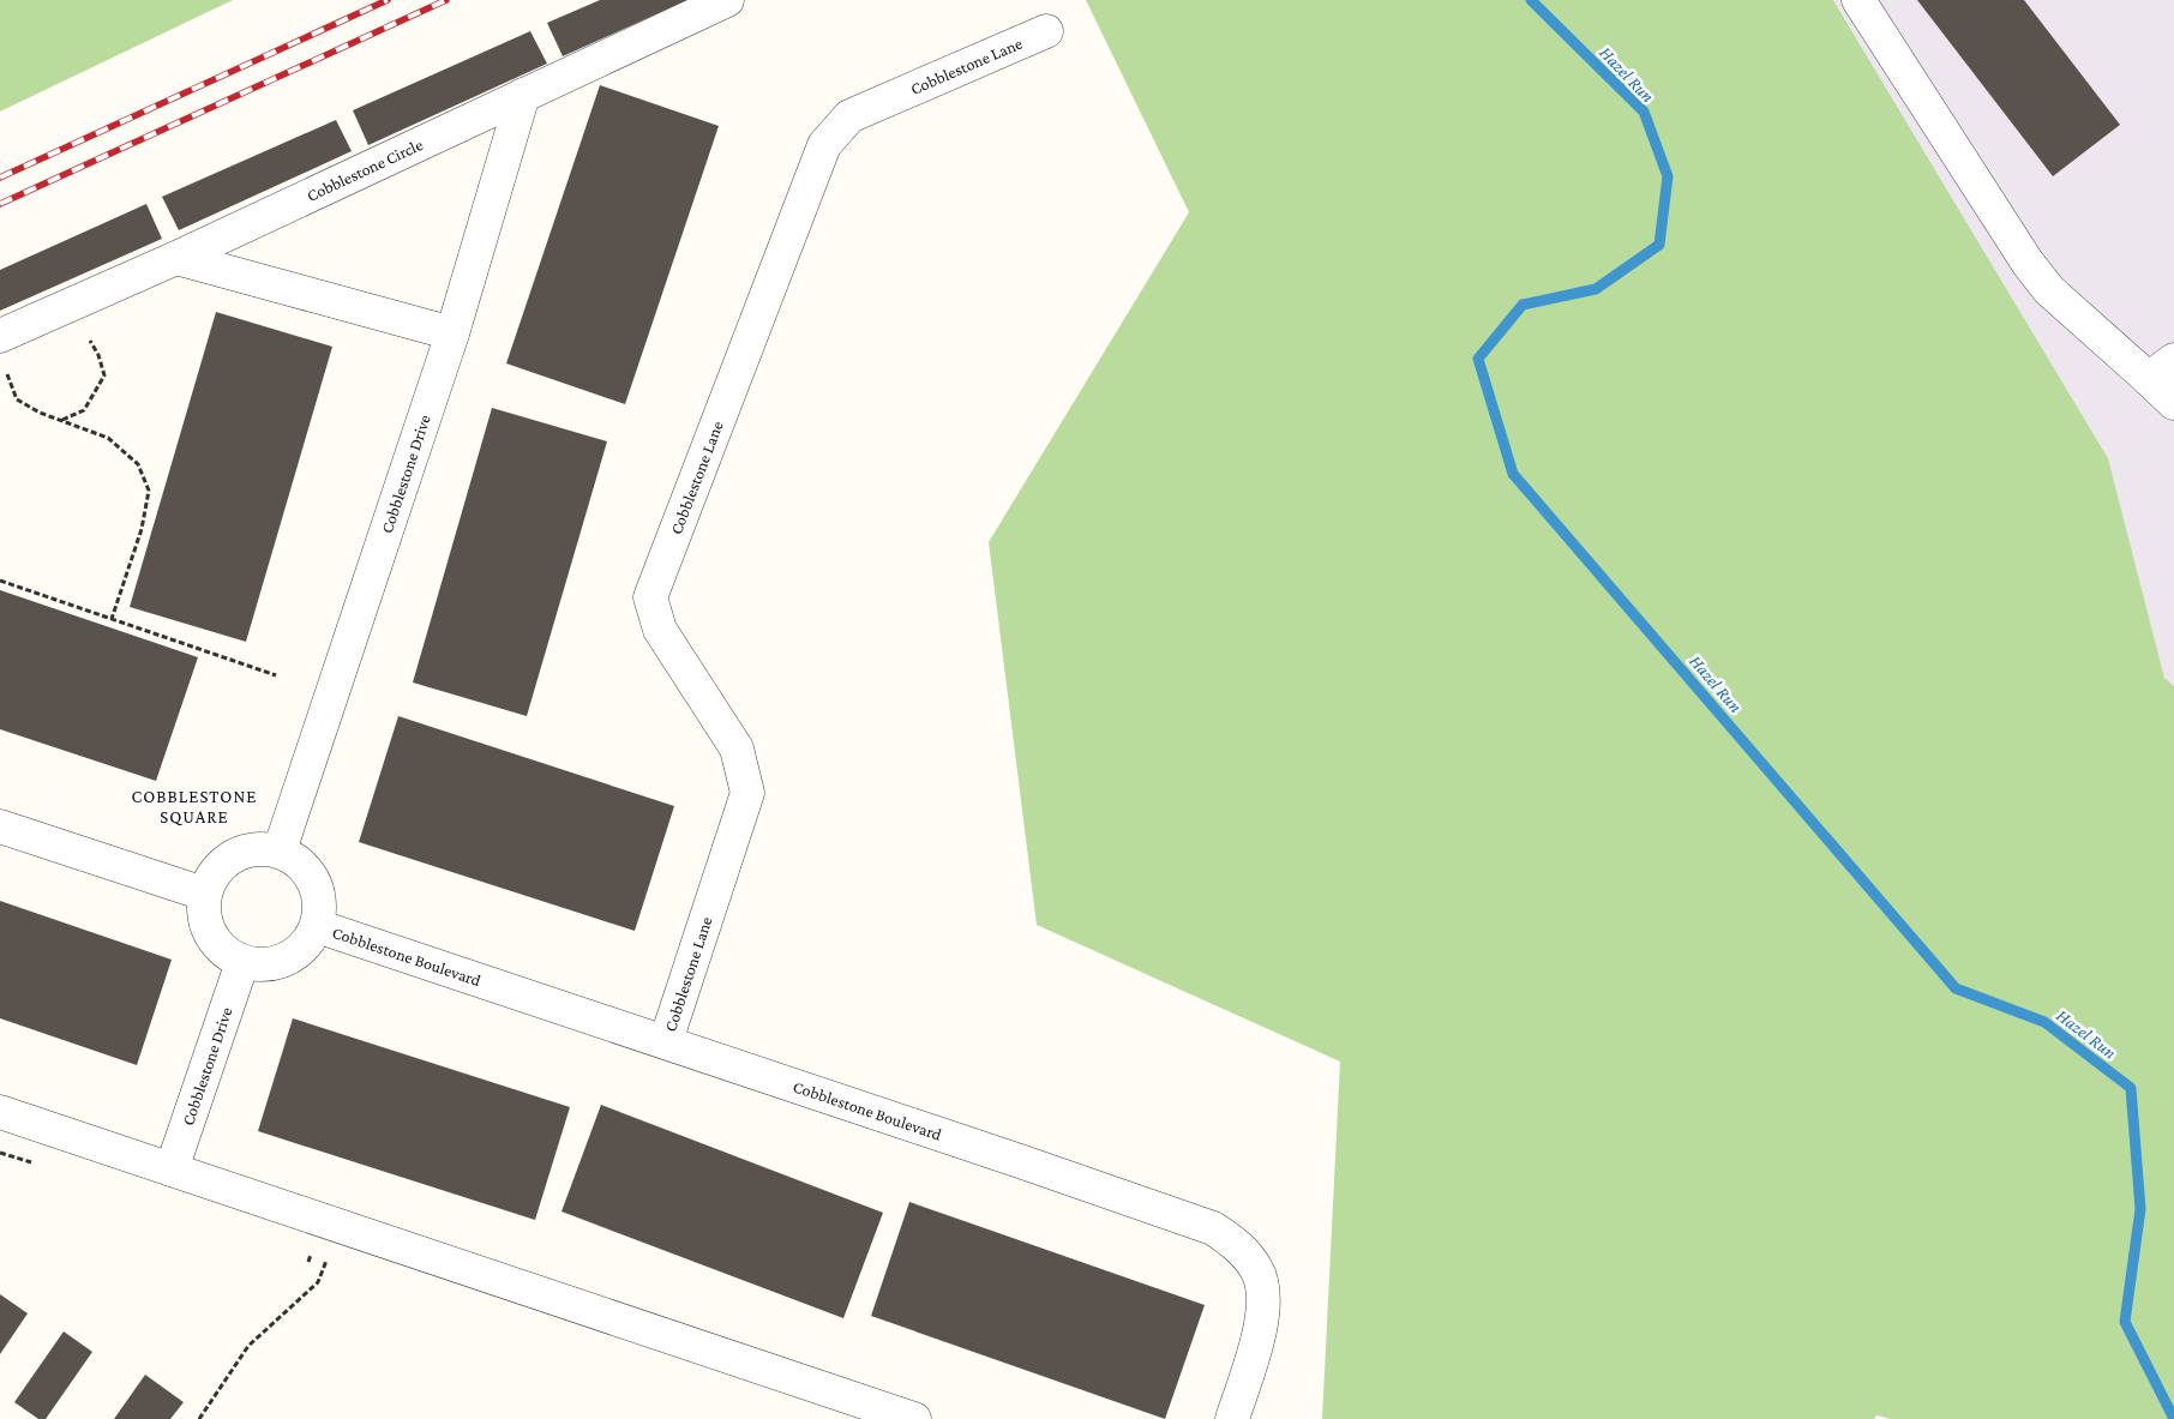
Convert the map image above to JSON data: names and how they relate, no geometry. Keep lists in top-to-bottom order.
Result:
{
  "streets": {
    "street": [
      "Cobblestone Lane",
      "Cobblestone Circle",
      "Cobblestone Drive",
      "Cobblestone Boulevard"
    ]
  },
  "crossings": [
    ["Cobblestone Lane", "Cobblestone Boulevard"],
    ["Cobblestone Circle", "Cobblestone Drive"],
    ["Cobblestone Drive", "Cobblestone Boulevard"]
  ],
  "districts": ["COBBLESTONE SQUARE"],
  "water": ["Hazel Run"]
}
